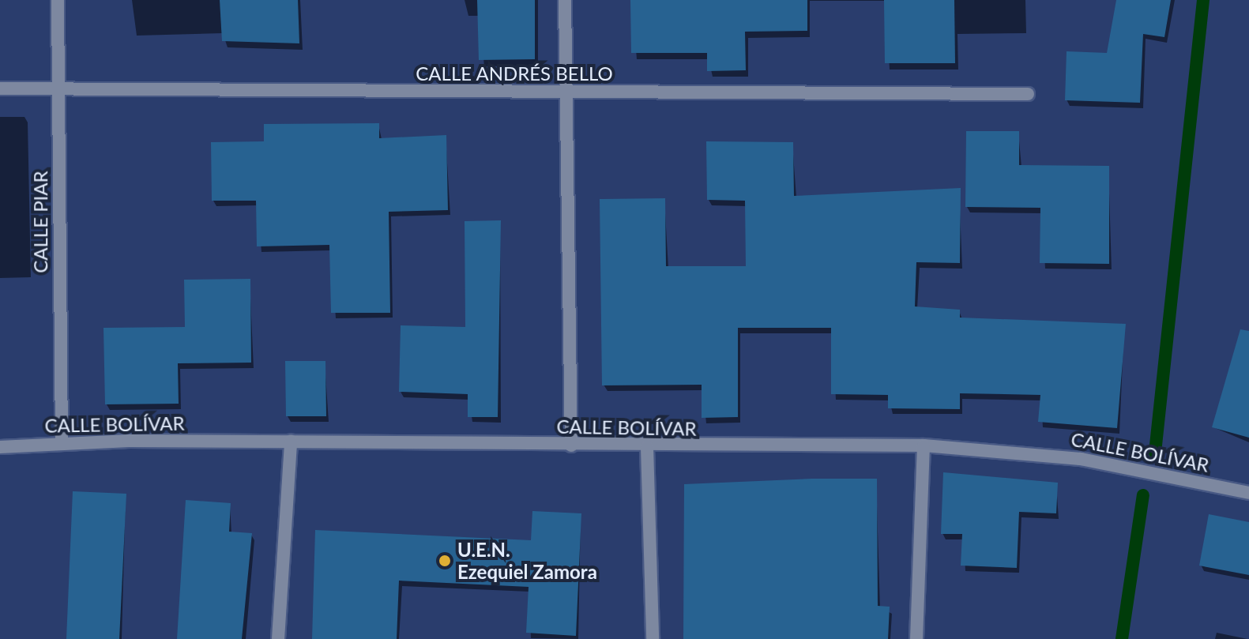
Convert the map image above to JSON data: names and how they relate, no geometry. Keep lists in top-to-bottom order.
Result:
{
  "streets": {
    "street": ["CALLE ANDRÉS BELLO", "CALLE PIAR", "CALLE BOLÍVAR"]
  },
  "crossings": [
    ["CALLE ANDRÉS BELLO", "CALLE PIAR"],
    ["CALLE PIAR", "CALLE BOLÍVAR"]
  ],
  "places": ["U.E.N. Ezequiel Zamora"]
}
